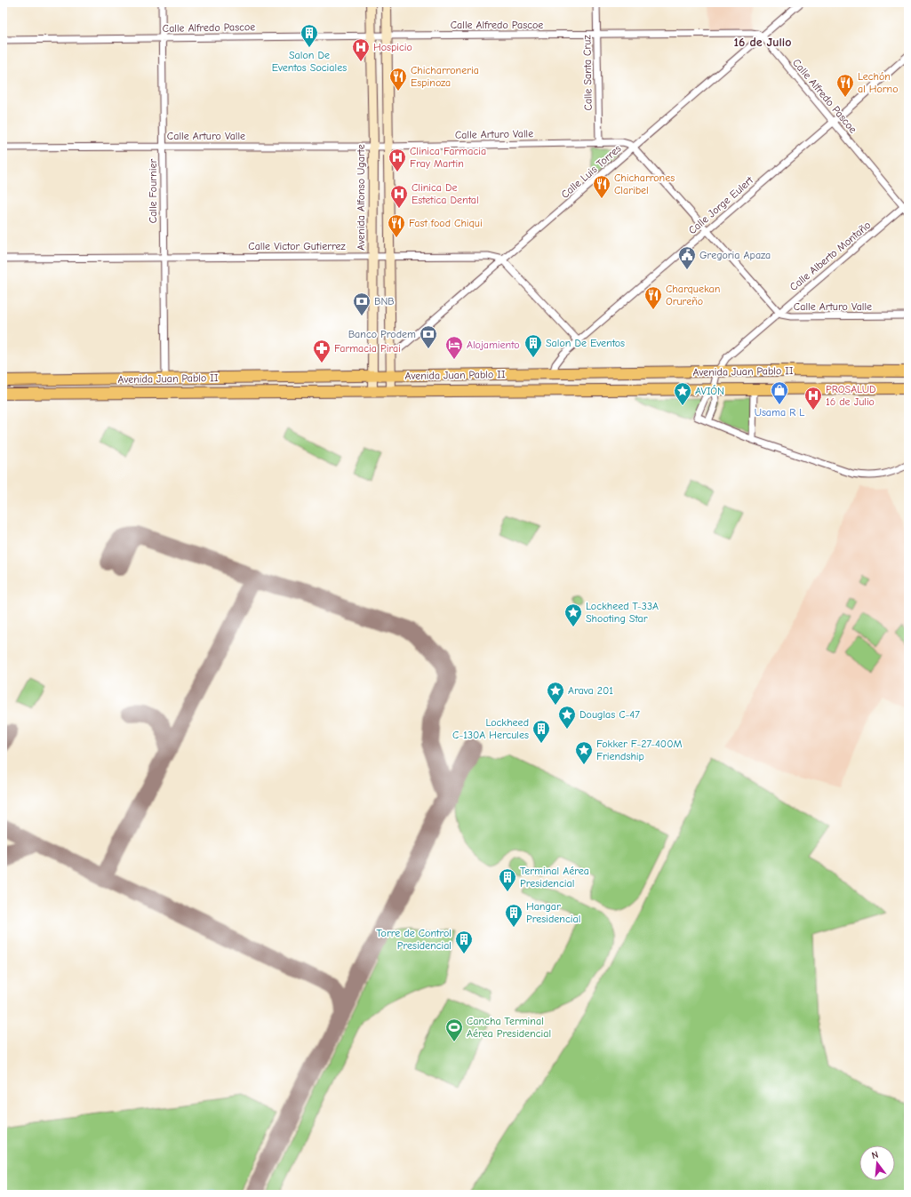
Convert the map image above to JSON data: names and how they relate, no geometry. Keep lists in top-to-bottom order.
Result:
{
  "streets": {
    "highway": ["Avenida Juan Pablo II"],
    "main road": ["Avenida Alfonso Ugarte"],
    "street": [
      "Calle Alfredo Pascoe",
      "Calle Santa Cruz",
      "Calle Arturo Valle",
      "Calle Luis Torres",
      "Calle Fournier",
      "Calle Jorge Eulert",
      "Calle Victor Gutierrez",
      "Calle Alberto Montaño"
    ]
  },
  "crossings": [
    ["Calle Alfredo Pascoe", "Calle Santa Cruz"],
    ["Calle Alfredo Pascoe", "Calle Luis Torres"],
    ["Calle Alfredo Pascoe", "Calle Fournier"],
    ["Calle Alfredo Pascoe", "Avenida Alfonso Ugarte"],
    ["Calle Alfredo Pascoe", "Calle Jorge Eulert"],
    ["Calle Alfredo Pascoe", "Calle Alberto Montaño"],
    ["Calle Santa Cruz", "Calle Arturo Valle"],
    ["Calle Arturo Valle", "Calle Luis Torres"],
    ["Calle Arturo Valle", "Calle Fournier"],
    ["Calle Arturo Valle", "Avenida Alfonso Ugarte"],
    ["Calle Arturo Valle", "Calle Jorge Eulert"],
    ["Calle Arturo Valle", "Calle Alberto Montaño"],
    ["Calle Luis Torres", "Calle Victor Gutierrez"],
    ["Calle Fournier", "Calle Victor Gutierrez"],
    ["Calle Fournier", "Avenida Juan Pablo II"],
    ["Avenida Alfonso Ugarte", "Calle Victor Gutierrez"],
    ["Avenida Alfonso Ugarte", "Avenida Juan Pablo II"],
    ["Calle Jorge Eulert", "Calle Victor Gutierrez"],
    ["Calle Jorge Eulert", "Avenida Juan Pablo II"],
    ["Calle Alberto Montaño", "Avenida Juan Pablo II"]
  ],
  "districts": ["16 de Julio"],
  "places": {
    "building": [
      "Salon De Eventos Sociales",
      "Salon De Eventos",
      "Lockheed C-130A Hercules",
      "Terminal Aérea Presidencial",
      "Hangar Presidencial",
      "Torre de Control Presidencial"
    ],
    "hospital": [
      "Hospicio",
      "Clinica Farmacia Fray Martin",
      "Clinica De Estetica Dental",
      "PROSALUD 16 de Julio"
    ],
    "restaurant": [
      "Chicharroneria Espinoza",
      "Lechón al Horno",
      "Chicharrones Claribel",
      "Fast food Chiqui",
      "Charquekan Orureño"
    ],
    "public building": ["Gregoria Apaza"],
    "bank": ["BNB", "Banco Prodem"],
    "hotel": ["Alojamiento"],
    "pharmacy": ["Farmacia Pirai"],
    "shop": ["Usama R L"],
    "place": [
      "AVIÓN",
      "Lockheed T-33A Shooting Star",
      "Arava 201",
      "Douglas C-47",
      "Fokker F-27-400M Friendship"
    ],
    "sports": ["Cancha Terminal Aérea Presidencial"]
  },
  "north": "top"
}
